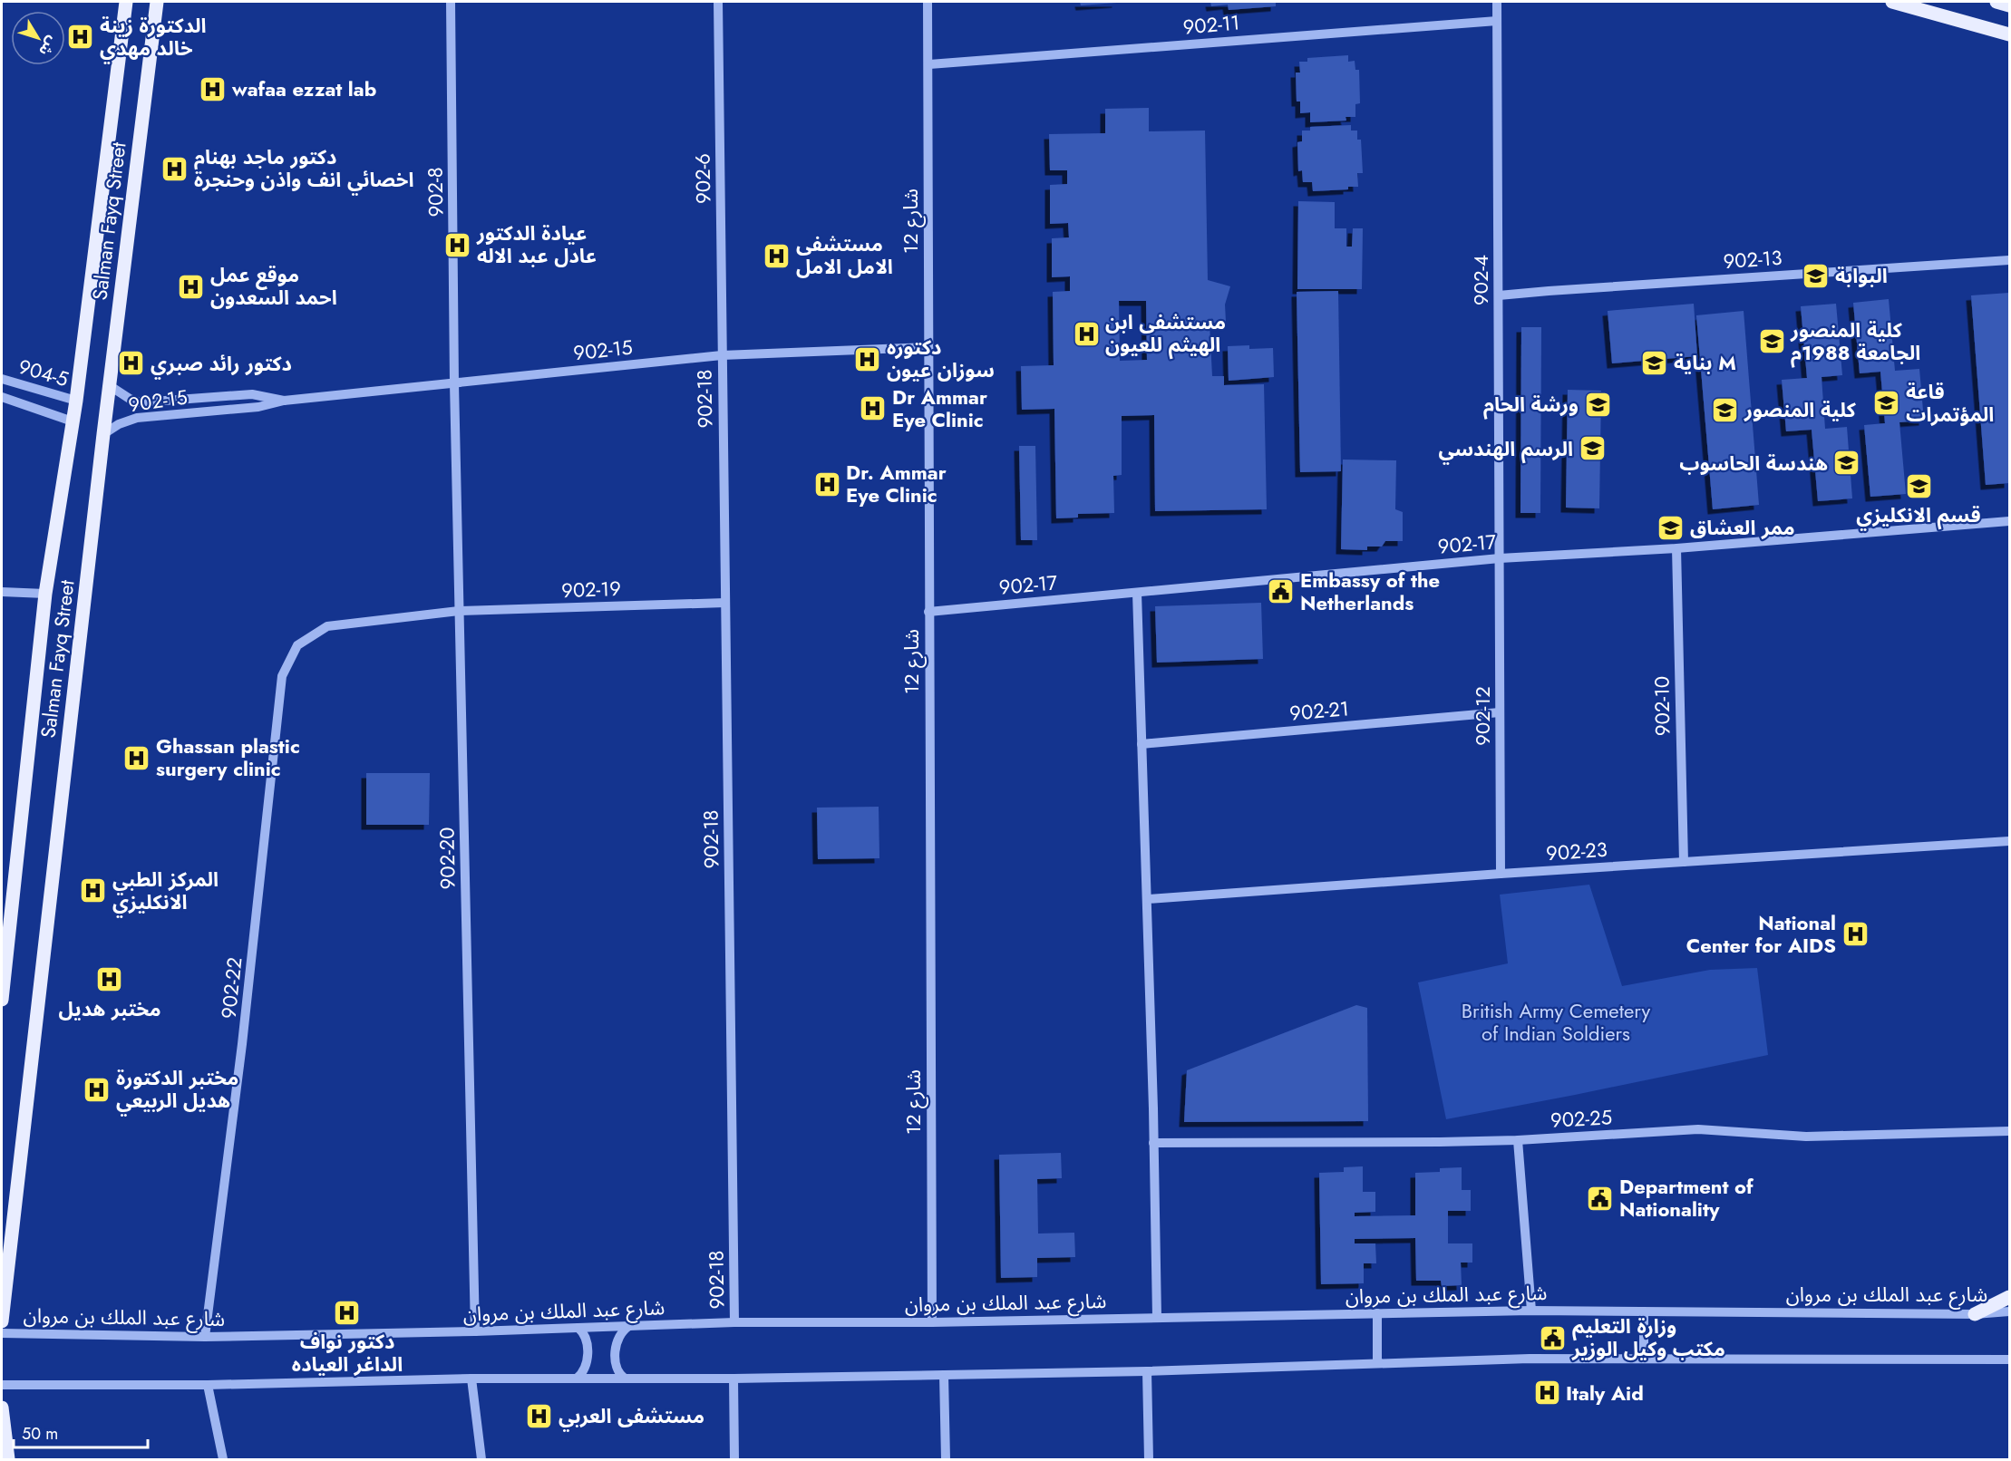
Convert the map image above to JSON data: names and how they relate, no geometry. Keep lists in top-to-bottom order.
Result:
{
  "streets": {
    "main road": ["Salman Fayq Street"],
    "street": [
      "902-11",
      "902-6",
      "902-8",
      "شارع 12",
      "902-13",
      "902-4",
      "902-15",
      "904-5",
      "902-18",
      "902-17",
      "902-19",
      "902-10",
      "902-21",
      "902-12",
      "902-23",
      "902-20",
      "902-22",
      "902-25",
      "شارع عبد الملك بن مروان"
    ]
  },
  "crossings": [
    ["902-11", "شارع 12"],
    ["902-11", "902-4"],
    ["902-6", "902-15"],
    ["902-6", "902-18"],
    ["902-8", "902-15"],
    ["902-8", "902-20"],
    ["Salman Fayq Street", "902-15"],
    ["Salman Fayq Street", "904-5"],
    ["شارع 12", "902-15"],
    ["شارع 12", "902-17"],
    ["شارع 12", "شارع عبد الملك بن مروان"],
    ["902-13", "902-4"],
    ["902-4", "902-17"],
    ["902-4", "902-12"],
    ["902-15", "902-18"],
    ["902-15", "902-20"],
    ["902-18", "902-19"],
    ["902-18", "شارع عبد الملك بن مروان"],
    ["902-17", "902-10"],
    ["902-17", "902-12"],
    ["902-19", "902-20"],
    ["902-19", "902-22"],
    ["902-10", "902-23"],
    ["902-21", "902-12"],
    ["902-12", "902-23"],
    ["902-20", "شارع عبد الملك بن مروان"],
    ["902-22", "شارع عبد الملك بن مروان"]
  ],
  "parks": ["British Army Cemetery of Indian Soldiers"],
  "places": {
    "hospital": [
      "الدكتورة زينة خالد مهدي",
      "wafaa ezzat lab",
      "دكتور ماجد بهنام اخصائي انف واذن وحنجرة",
      "عيادة الدكتور عادل عبد الاله",
      "مستشفى الامل الامل",
      "موقع عمل احمد السعدون",
      "مستشفى ابن الهيثم للعيون",
      "دكتوره سوزان عيون",
      "دكتور رائد صبري",
      "Dr Ammar Eye Clinic",
      "Dr. Ammar Eye Clinic",
      "Ghassan plastic surgery clinic",
      "المركز الطبي الانكليزي",
      "National Center for AIDS",
      "مختبر هديل",
      "مختبر الدكتورة هديل الربيعي",
      "دكتور نواف الداغر العياده",
      "Italy Aid",
      "مستشفى العربي"
    ],
    "school or university": [
      "البوابة",
      "كلية المنصور الجامعة 1988م",
      "بناية M",
      "قاعة المؤتمرات",
      "ورشة الحام",
      "كلية المنصور",
      "الرسم الهندسي",
      "هندسة الحاسوب",
      "قسم الانكليزي",
      "ممر العشاق"
    ],
    "public building": ["Embassy of the Netherlands", "Department of Nationality", "وزارة التعليم مكتب وكيل الوزير"]
  },
  "scale_bar": "50 m",
  "north": "bottom right"
}
